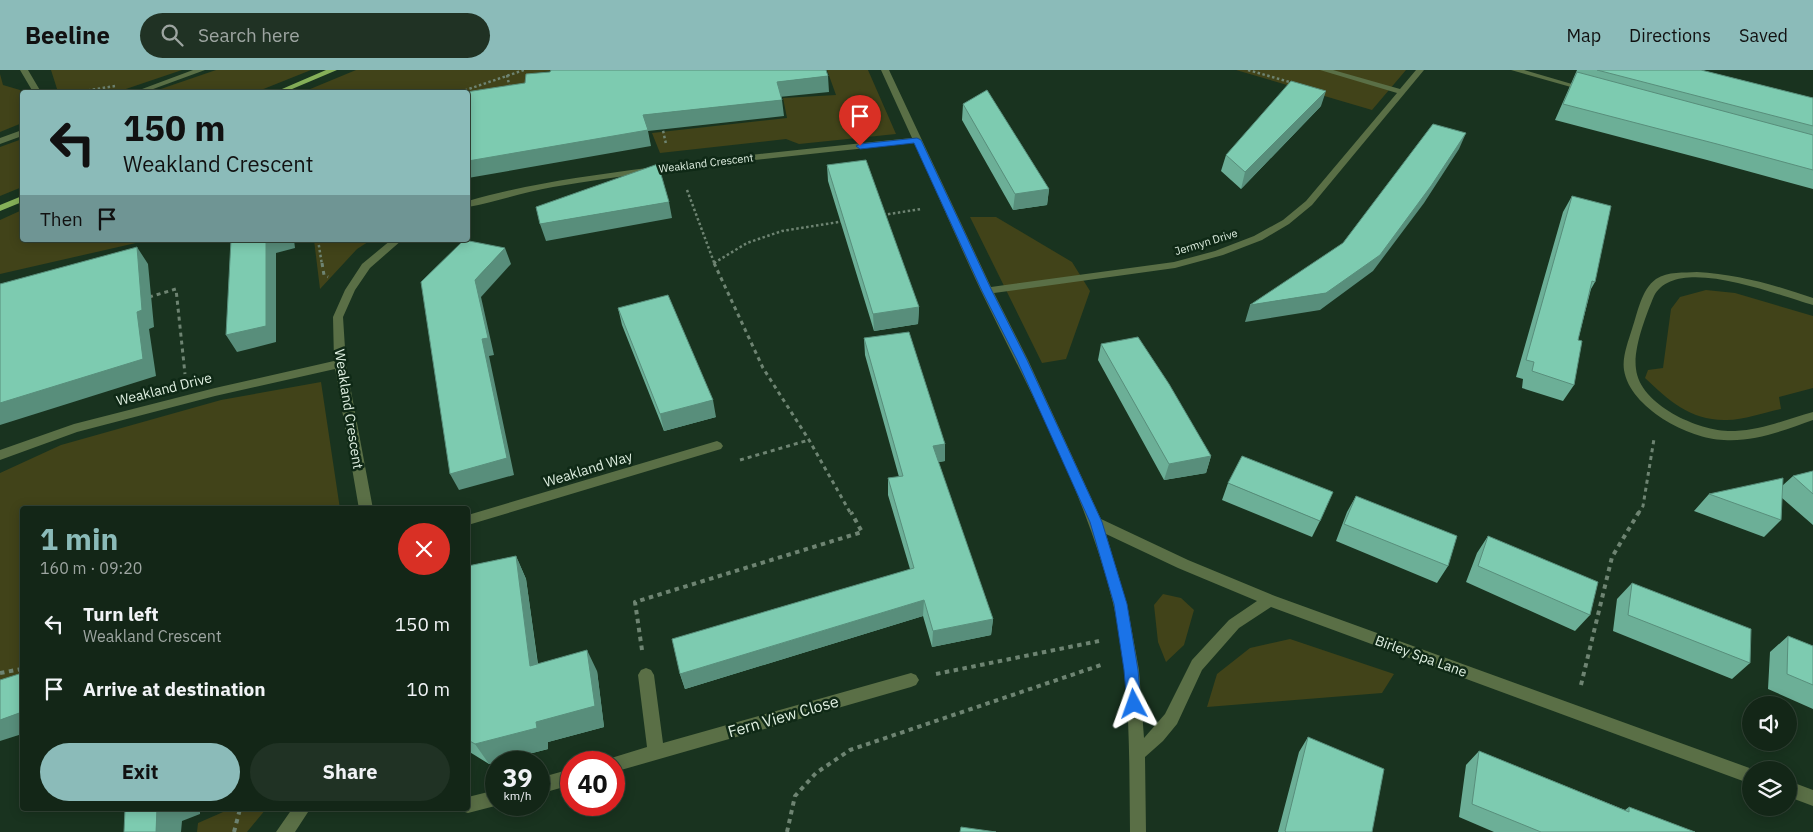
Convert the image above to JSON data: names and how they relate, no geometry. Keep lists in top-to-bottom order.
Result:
{
  "streets": {
    "street": [
      "Weakland Crescent",
      "Jermyn Drive",
      "Weakland Drive",
      "Weakland Way",
      "Birley Spa Lane",
      "Fern View Close"
    ]
  },
  "crossings": [
    ["Weakland Crescent", "Weakland Drive"]
  ],
  "page": {
    "header": "Beeline",
    "search": "Search here",
    "nav": ["Map", "Directions", "Saved"],
    "turn": ["150 m", "Weakland Crescent"],
    "then": "Then",
    "heading": ["1 min", "160 m · 09:20"],
    "list": [
      {
        "name": "Turn left",
        "note": "Weakland Crescent",
        "value": "150 m"
      },
      {
        "name": "Arrive at destination",
        "value": "10 m"
      }
    ],
    "buttons": ["Exit", "Share"],
    "speed": "39 km/h",
    "limit": "40"
  }
}
